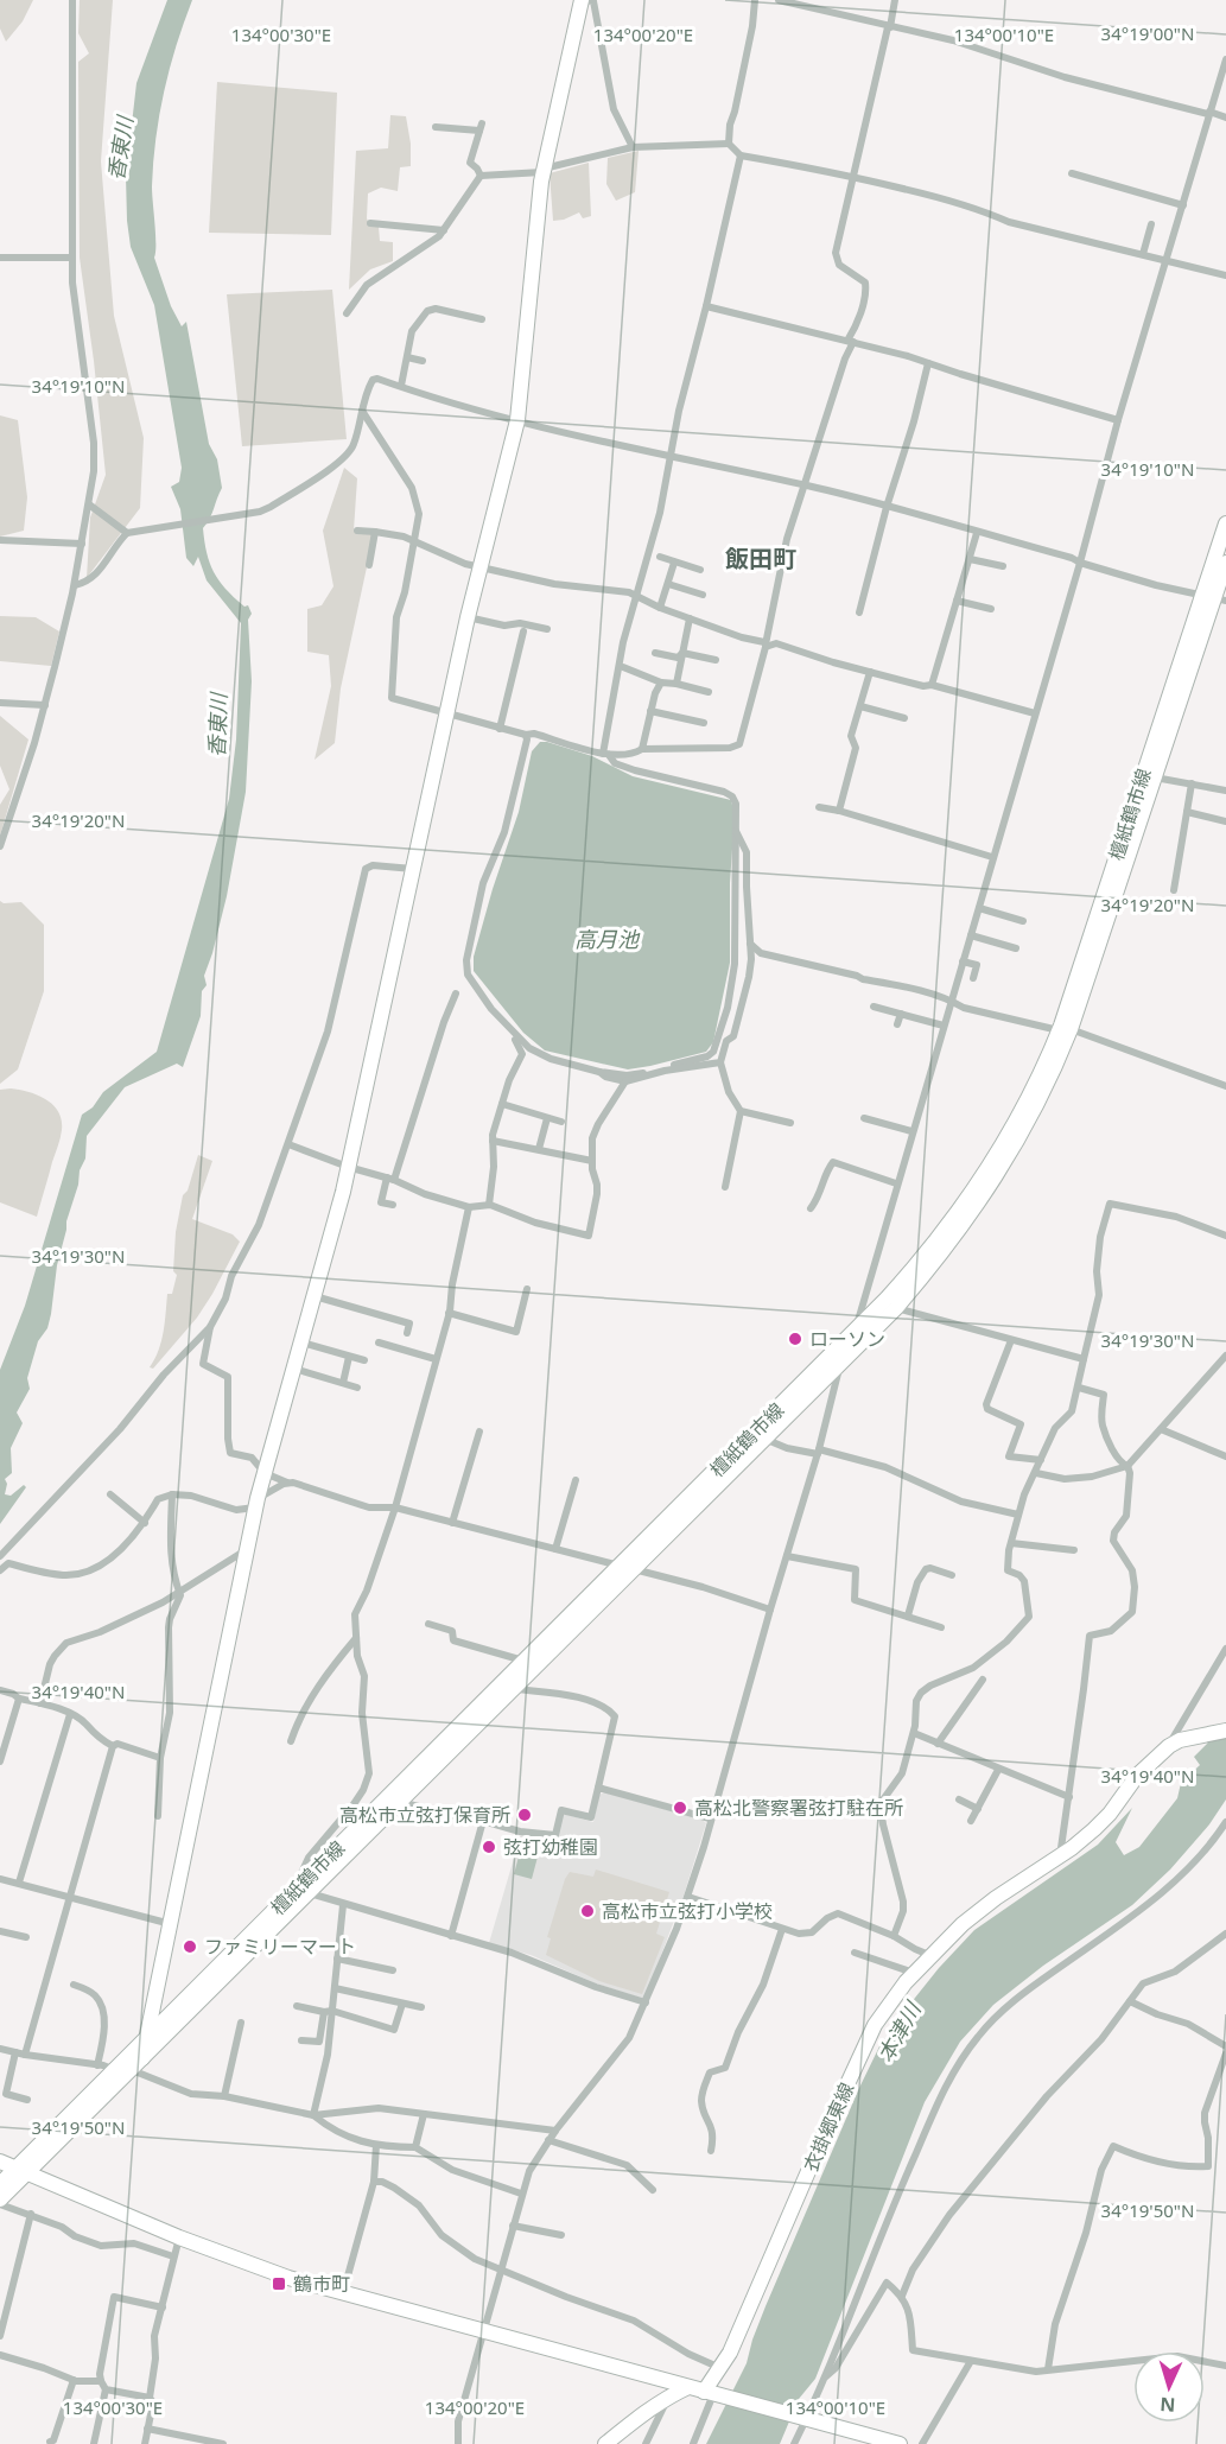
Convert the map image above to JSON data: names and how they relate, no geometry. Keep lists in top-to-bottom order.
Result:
{
  "streets": {
    "main road": ["檀紙鶴市線", "衣掛郷東線"]
  },
  "districts": ["飯田町"],
  "water": ["香東川", "高月池", "本津川"],
  "places": {
    "other": [
      "ローソン",
      "高松北警察署弦打駐在所",
      "高松市立弦打保育所",
      "弦打幼稚園",
      "高松市立弦打小学校",
      "ファミリーマート"
    ],
    "transit": ["鶴市町"]
  },
  "north": "bottom",
  "coordinates": [
    "34°19'00\"N",
    "134°00'30\"E",
    "134°00'20\"E",
    "134°00'10\"E",
    "34°19'10\"N",
    "34°19'20\"N",
    "34°19'30\"N",
    "34°19'40\"N",
    "34°19'50\"N"
  ]
}
